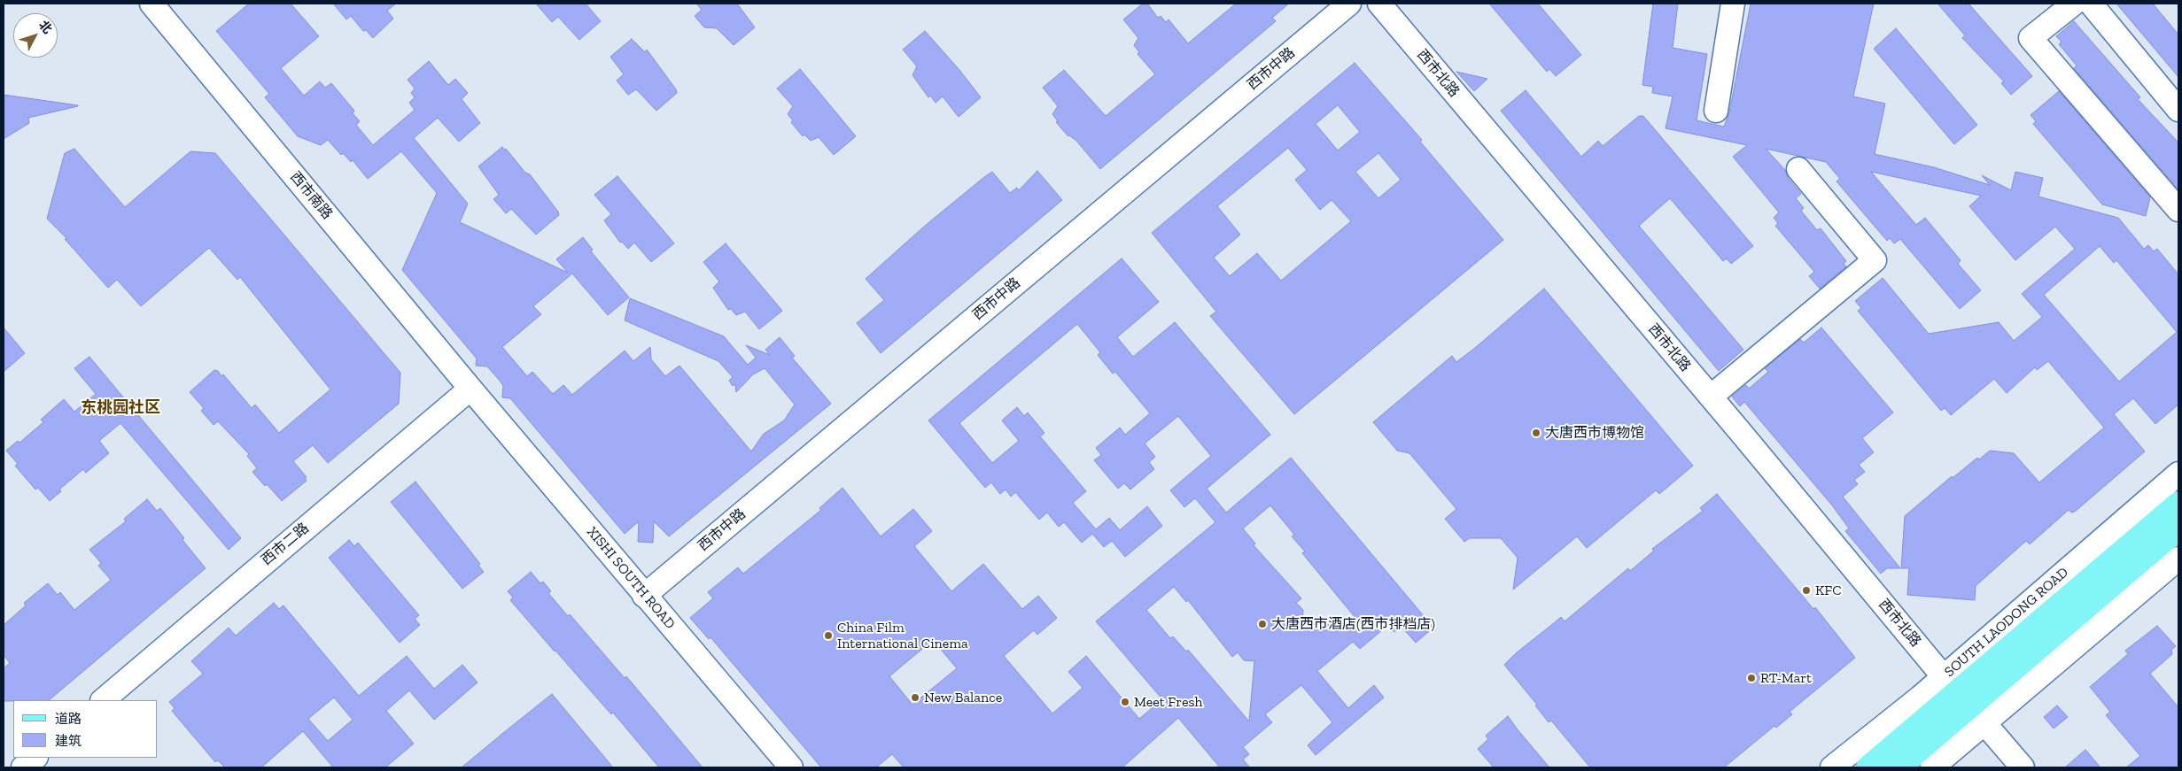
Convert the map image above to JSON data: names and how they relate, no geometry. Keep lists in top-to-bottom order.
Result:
{
  "streets": {
    "main road": ["SOUTH LAODONG ROAD"],
    "street": [
      "西市中路",
      "西市北路",
      "西市南路",
      "西市二路",
      "XISHI SOUTH ROAD"
    ]
  },
  "crossings": [
    ["西市中路", "XISHI SOUTH ROAD"],
    ["西市北路", "SOUTH LAODONG ROAD"],
    ["西市南路", "西市二路"],
    ["西市南路", "XISHI SOUTH ROAD"],
    ["西市二路", "XISHI SOUTH ROAD"]
  ],
  "districts": ["东桃园社区"],
  "places": [
    "大唐西市博物馆",
    "KFC",
    "大唐西市酒店(西市排档店)",
    "China Film International Cinema",
    "RT-Mart",
    "New Balance",
    "Meet Fresh"
  ],
  "legend": ["道路", "建筑"],
  "north": "top right"
}
